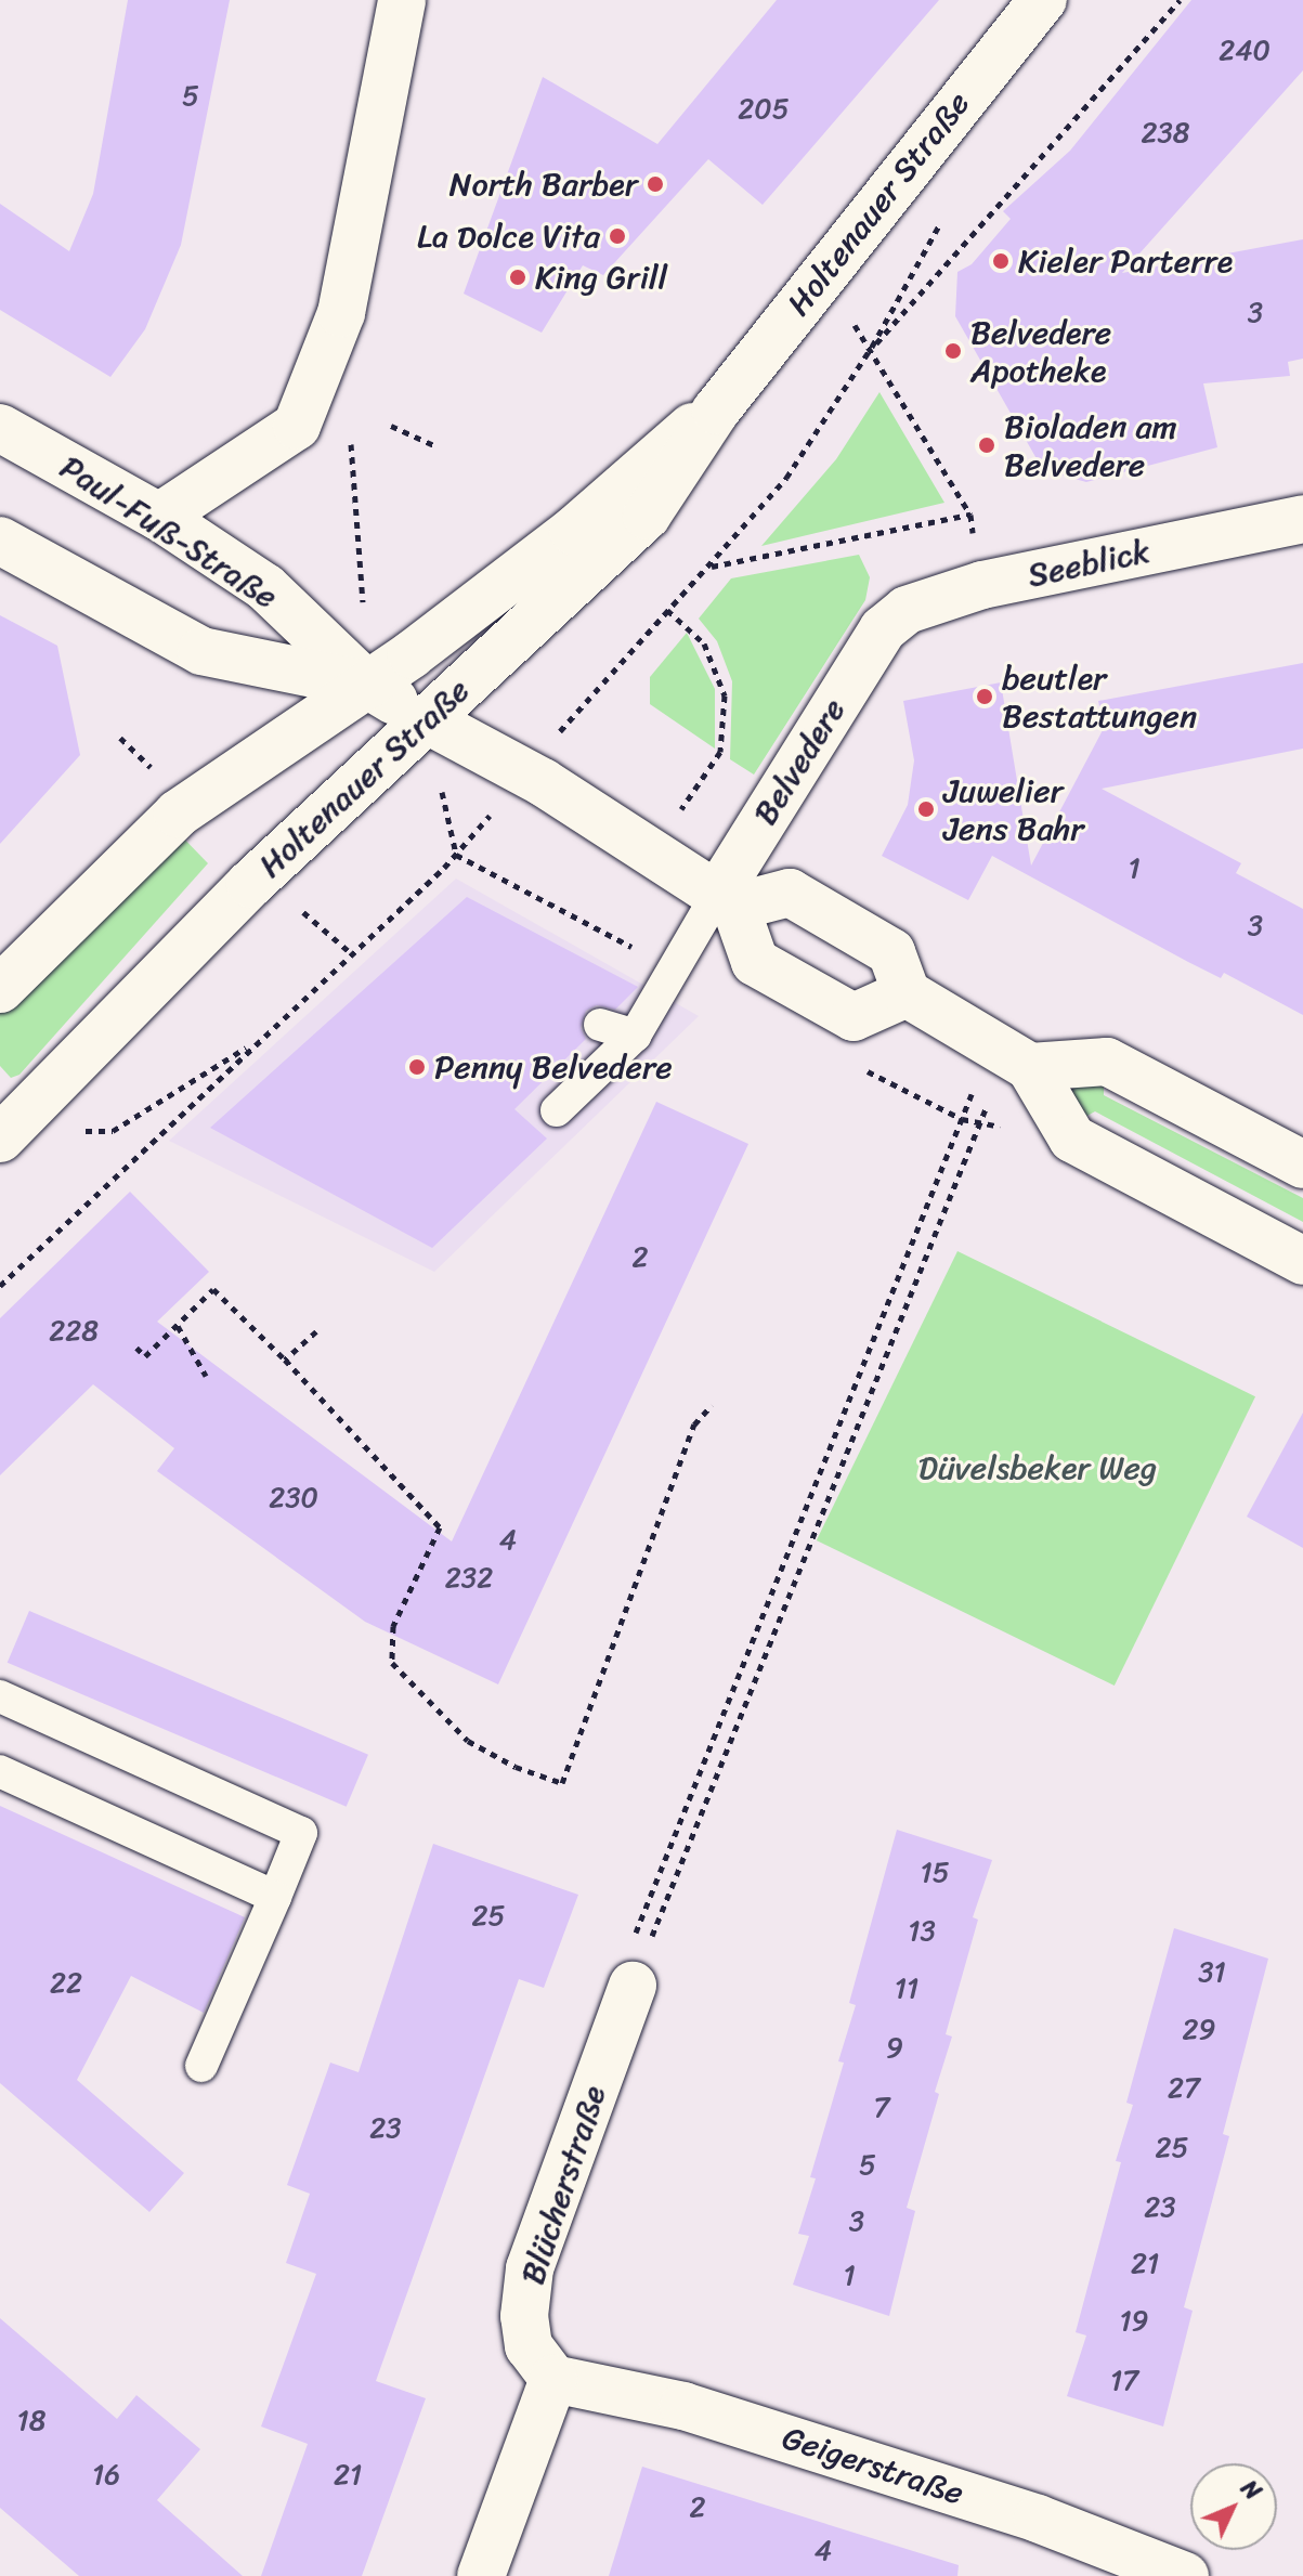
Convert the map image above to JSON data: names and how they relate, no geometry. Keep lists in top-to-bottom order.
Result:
{
  "streets": {
    "street": [
      "Holtenauer Straße",
      "Paul-Fuß-Straße",
      "Seeblick",
      "Belvedere",
      "Blücherstraße",
      "Geigerstraße"
    ]
  },
  "crossings": [
    ["Holtenauer Straße", "Paul-Fuß-Straße"],
    ["Seeblick", "Belvedere"],
    ["Blücherstraße", "Geigerstraße"]
  ],
  "parks": ["Düvelsbeker Weg"],
  "places": [
    "North Barber",
    "La Dolce Vita",
    "Kieler Parterre",
    "King Grill",
    "Belvedere Apotheke",
    "Bioladen am Belvedere",
    "beutler Bestattungen",
    "Juwelier Jens Bahr",
    "Penny Belvedere"
  ],
  "house_numbers": [
    "240",
    "5",
    "205",
    "238",
    "3",
    "1",
    "3",
    "2",
    "228",
    "230",
    "4",
    "232",
    "15",
    "25",
    "13",
    "31",
    "22",
    "11",
    "29",
    "9",
    "27",
    "7",
    "23",
    "25",
    "5",
    "23",
    "3",
    "21",
    "1",
    "19",
    "17",
    "18",
    "16",
    "21",
    "2",
    "4"
  ],
  "north": "top right"
}
